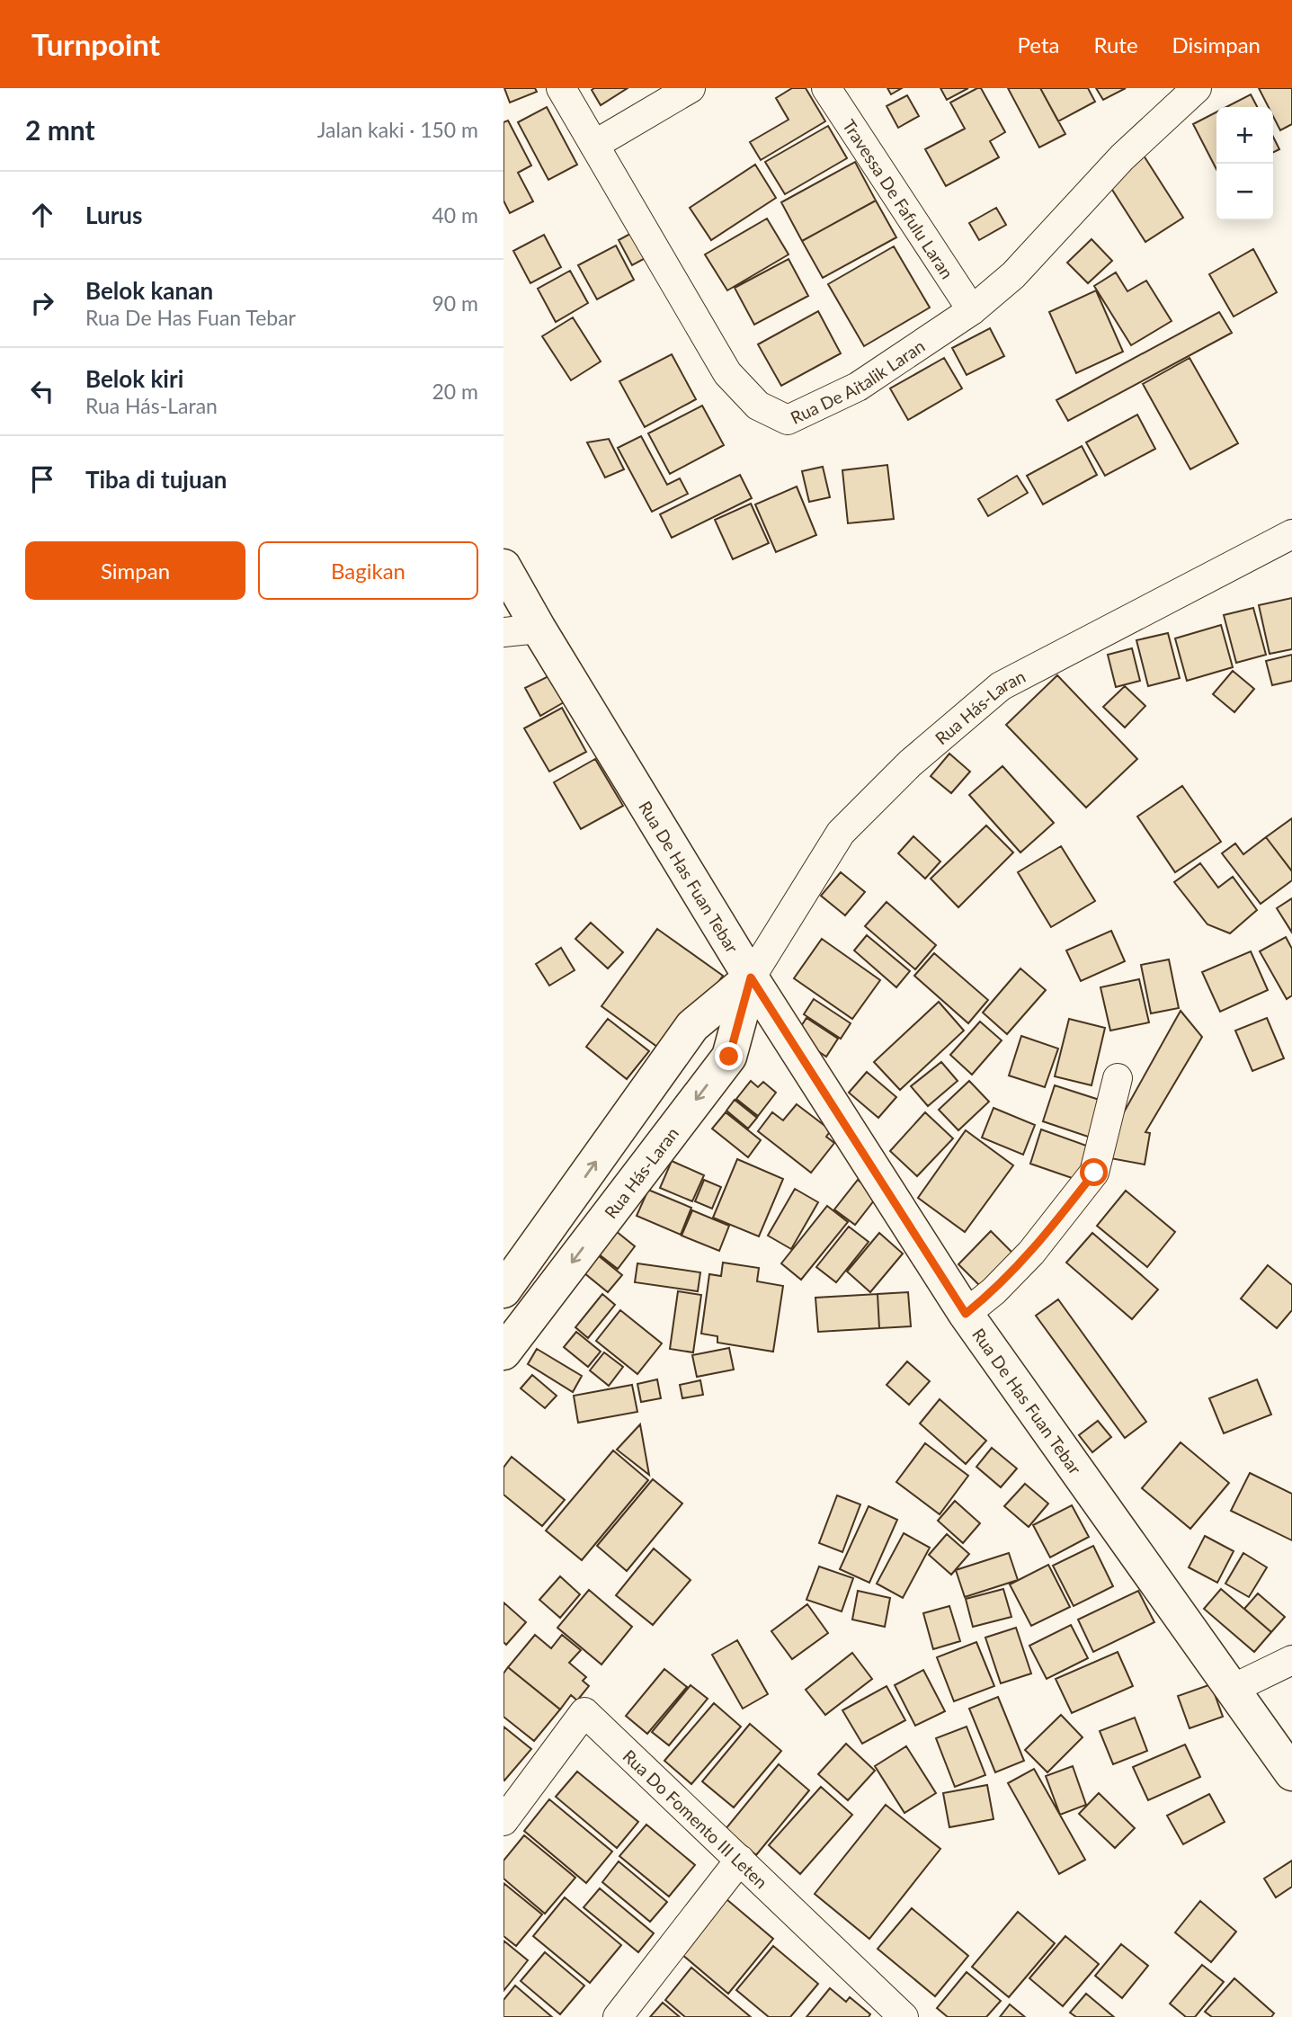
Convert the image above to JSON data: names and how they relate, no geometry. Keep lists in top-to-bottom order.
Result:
{
  "streets": {
    "street": [
      "Travessa De Fafulu Laran",
      "Rua De Aitalik Laran",
      "Rua Hás-Laran",
      "Rua De Has Fuan Tebar",
      "Rua Do Fomento III Leten"
    ]
  },
  "crossings": [
    ["Travessa De Fafulu Laran", "Rua De Aitalik Laran"],
    ["Rua Hás-Laran", "Rua De Has Fuan Tebar"]
  ],
  "page": {
    "header": "Turnpoint",
    "nav": ["Peta", "Rute", "Disimpan"],
    "heading": ["2 mnt", "Jalan kaki · 150 m"],
    "map_buttons": ["+", "−"],
    "list": [
      ["Lurus", "40 m"],
      ["Belok kanan", "Rua De Has Fuan Tebar", "90 m"],
      ["Belok kiri", "Rua Hás-Laran", "20 m"],
      "Tiba di tujuan"
    ],
    "buttons": ["Simpan", "Bagikan"]
  }
}
